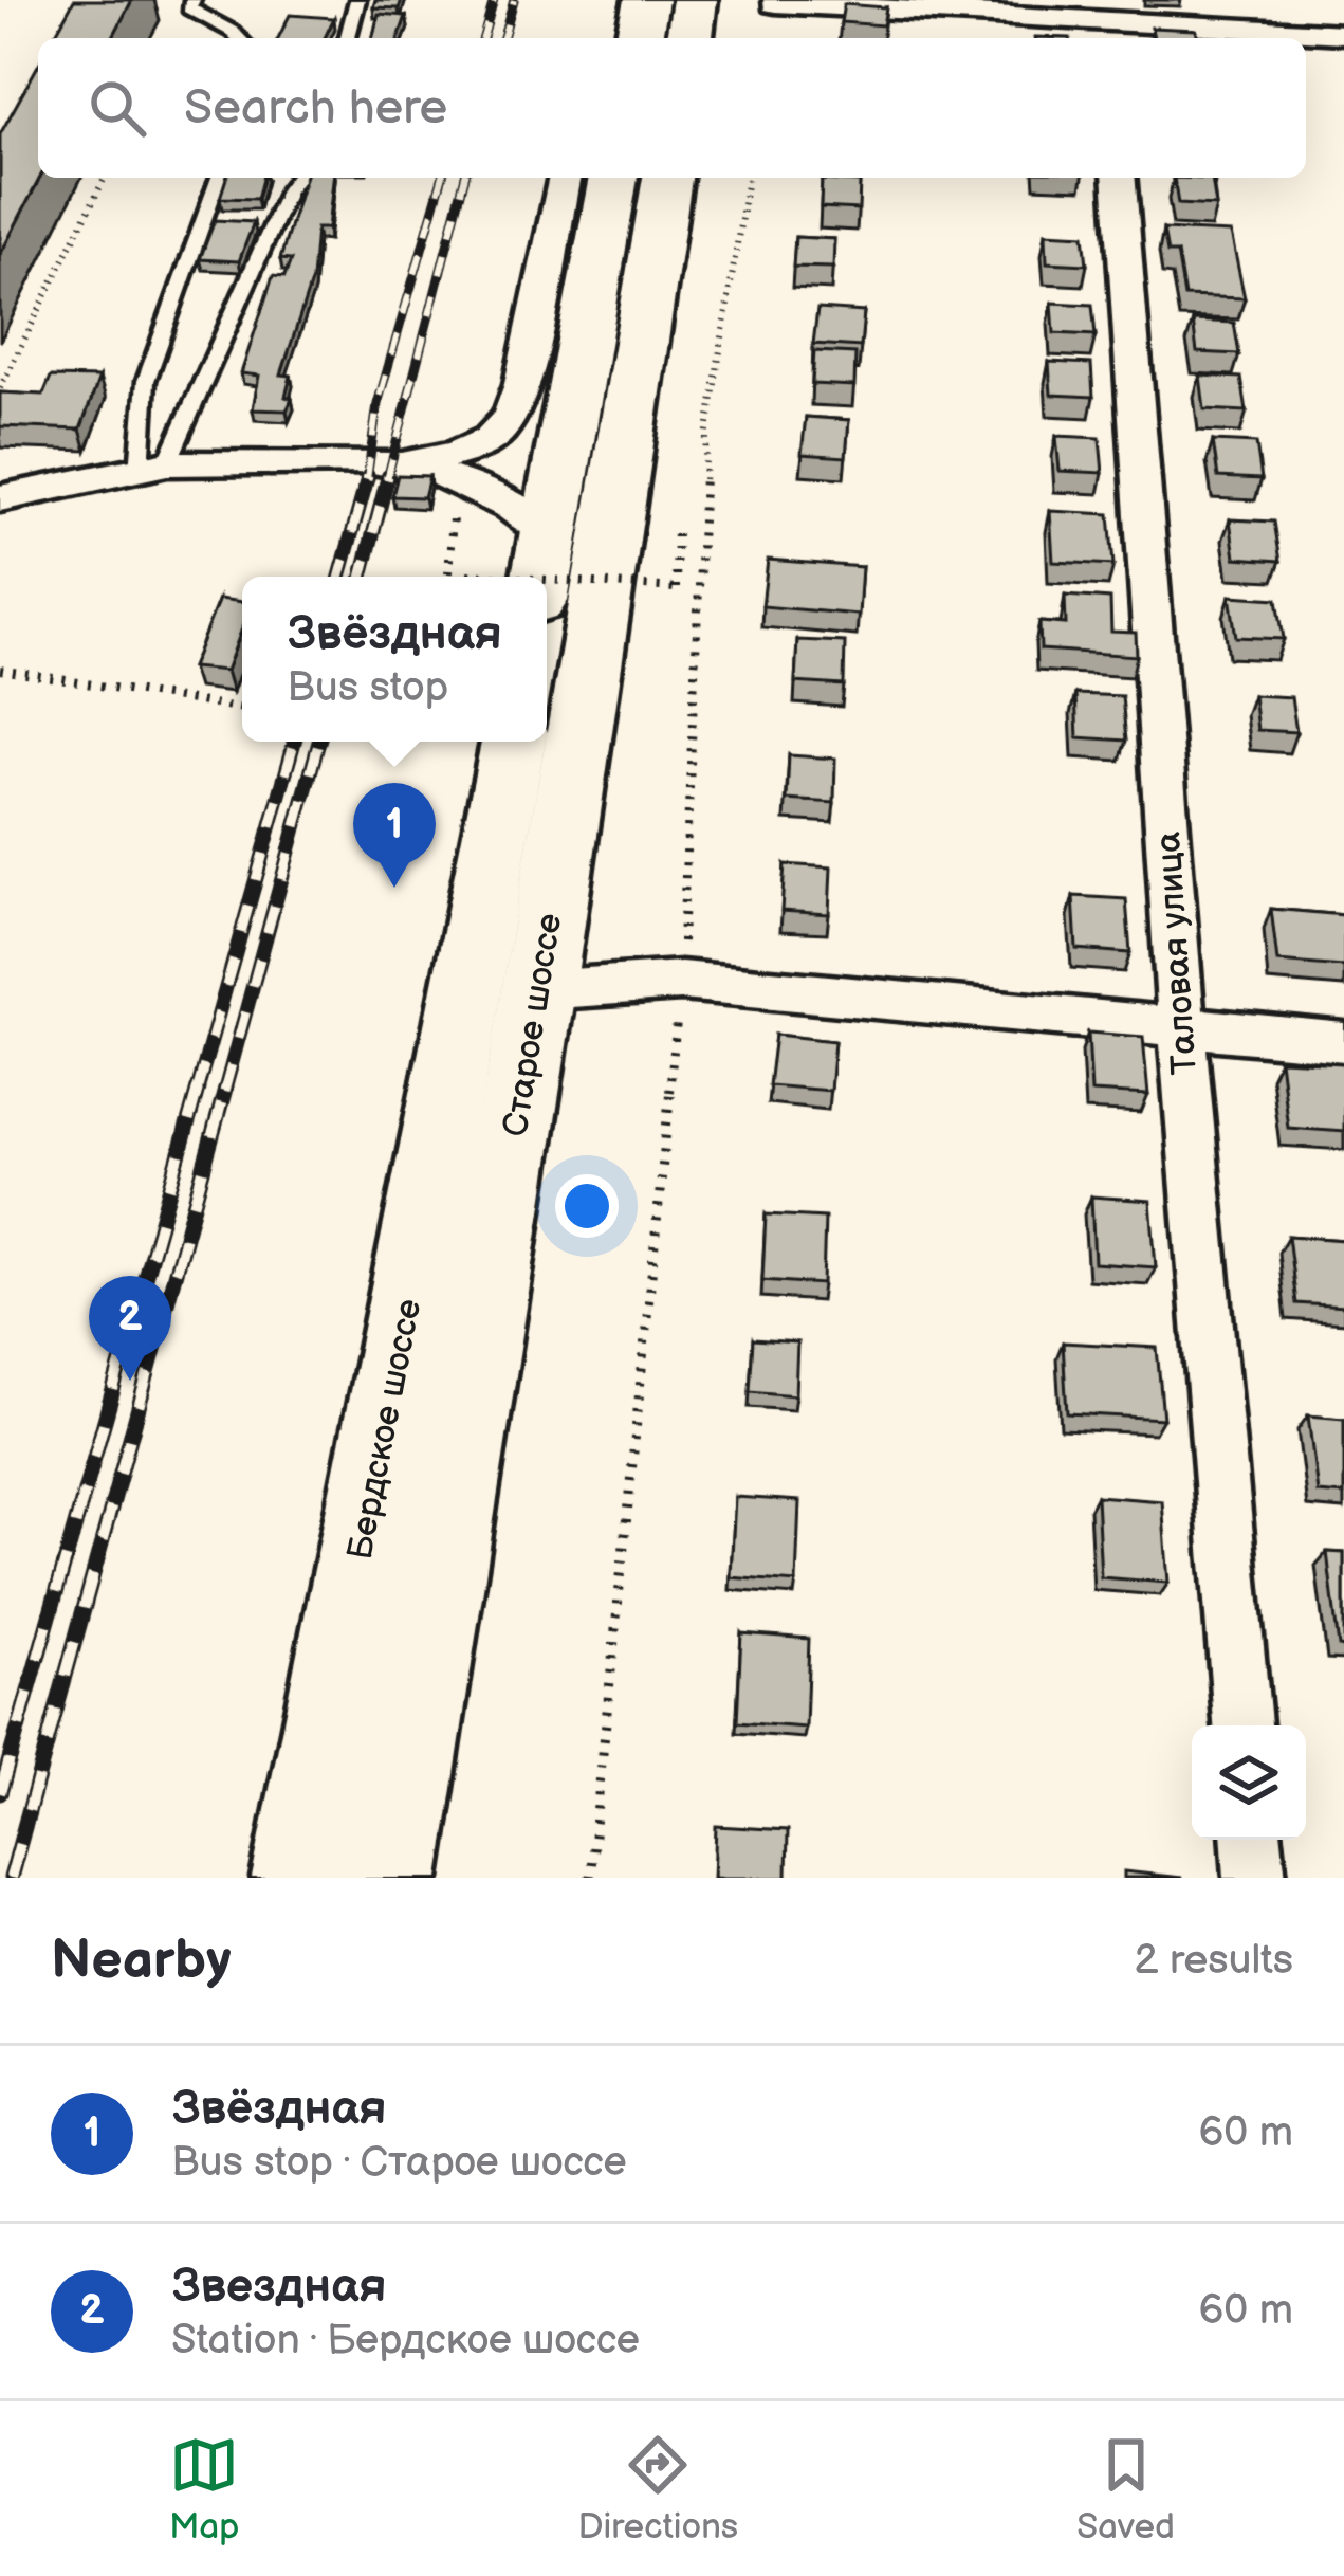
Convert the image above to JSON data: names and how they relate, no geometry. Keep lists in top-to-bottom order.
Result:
{
  "streets": {
    "highway": ["Старое шоссе", "Бердское шоссе"],
    "street": ["Таловая улица"]
  },
  "crossings": [
    ["Старое шоссе", "Бердское шоссе"]
  ],
  "page": {
    "search": "Search here",
    "popup": ["Звёздная", "Bus stop"],
    "pins": ["1", "2"],
    "heading": ["Nearby", "2 results"],
    "list": [
      {
        "mark": "1",
        "name": "Звёздная",
        "note": "Bus stop · Старое шоссе",
        "value": "60 m"
      },
      {
        "mark": "2",
        "name": "Звездная",
        "note": "Station · Бердское шоссе",
        "value": "60 m"
      }
    ],
    "nav": ["Map", "Directions", "Saved"]
  }
}
